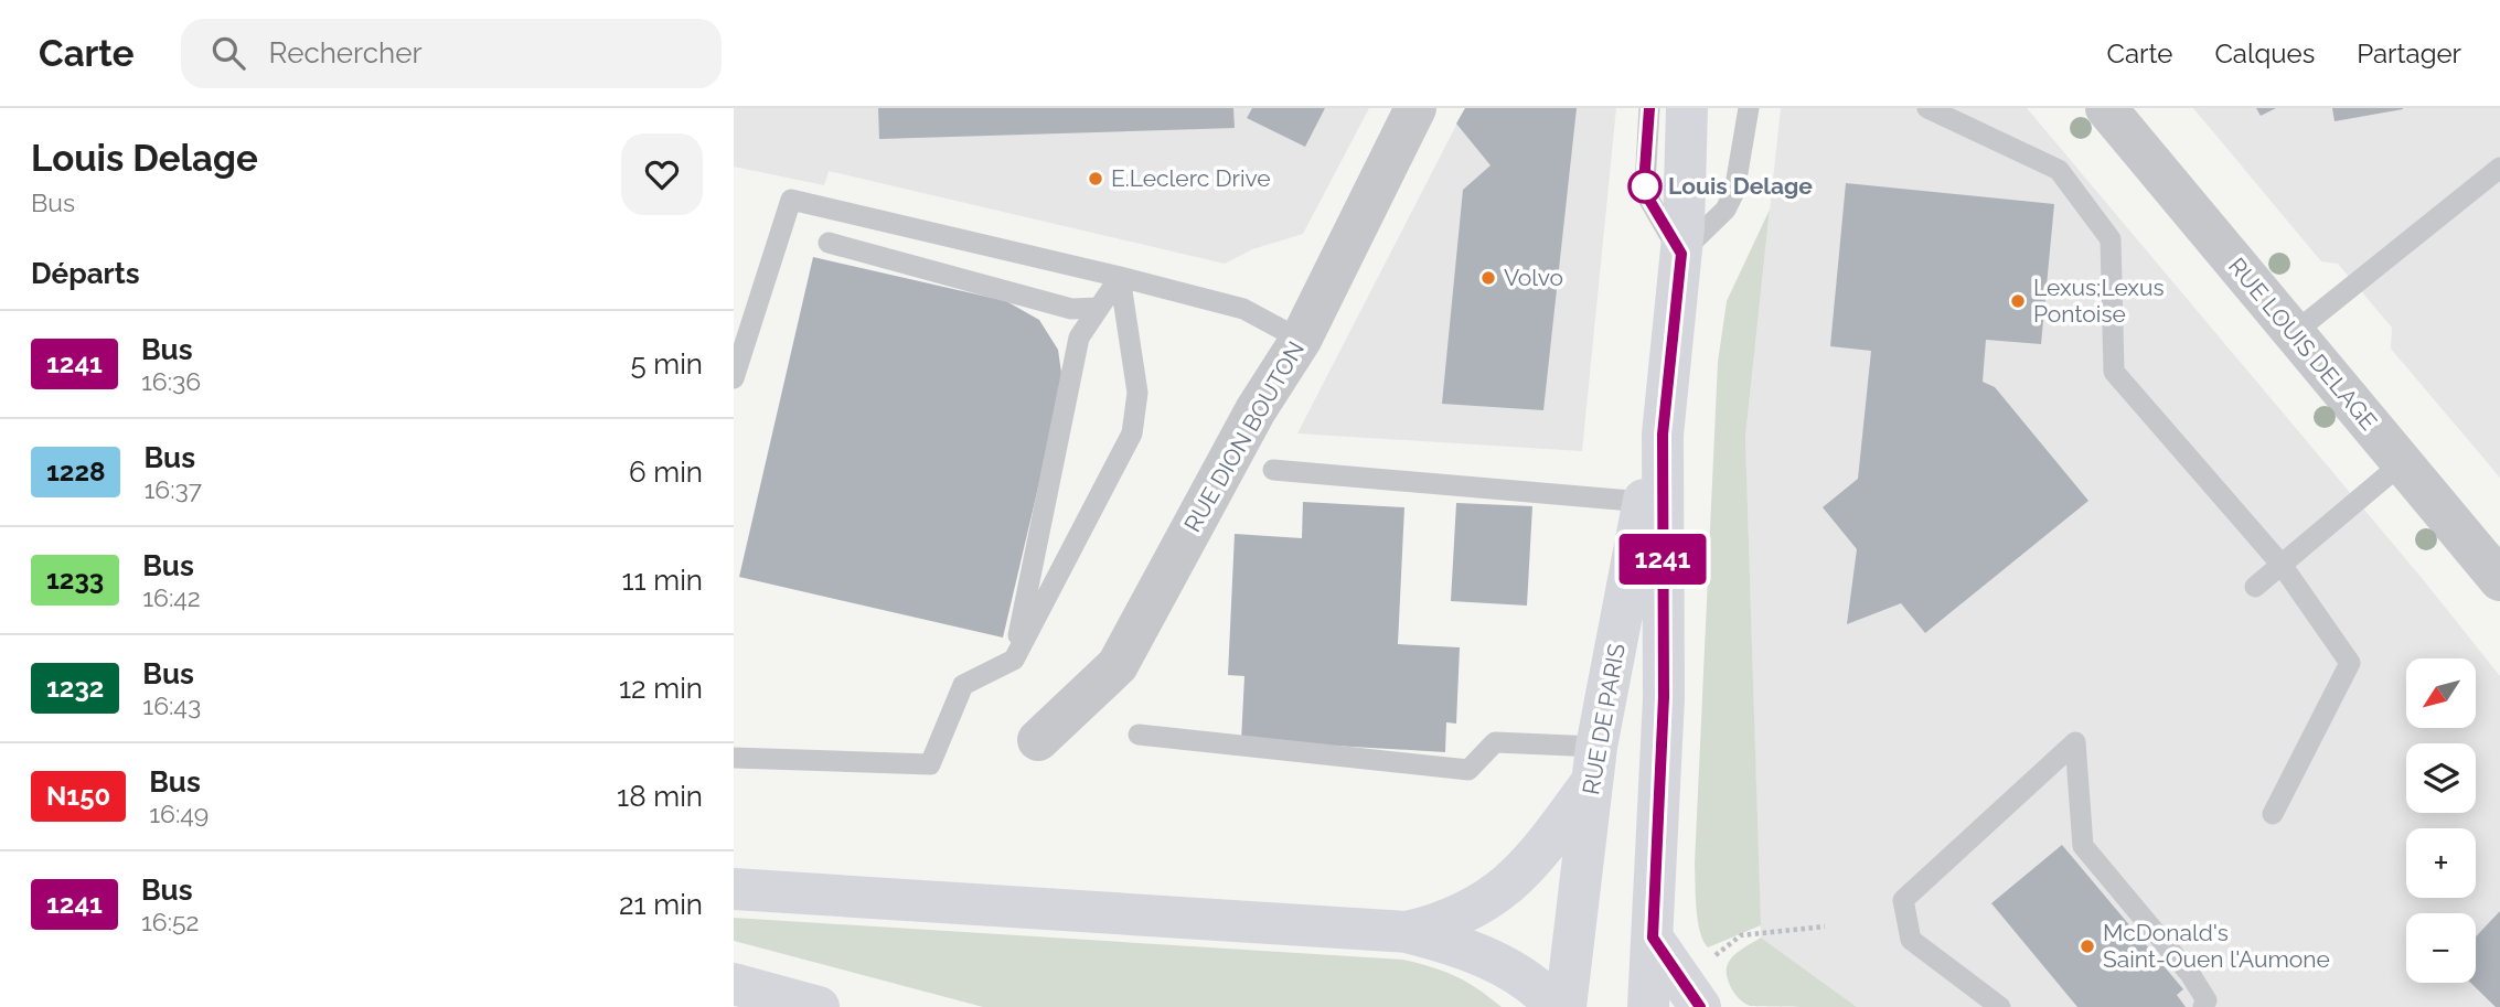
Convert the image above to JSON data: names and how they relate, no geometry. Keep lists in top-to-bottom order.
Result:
{
  "streets": {
    "main road": ["RUE DE PARIS"],
    "street": ["RUE LOUIS DELAGE", "RUE DION BOUTON"]
  },
  "places": [
    "E.Leclerc Drive",
    "Louis Delage",
    "Volvo",
    "Lexus;Lexus Pontoise",
    "McDonald's Saint-Ouen l'Aumone"
  ],
  "lines": ["bus line 1241"],
  "north": "bottom left",
  "page": {
    "header": "Carte",
    "search": "Rechercher",
    "nav": ["Carte", "Calques", "Partager"],
    "heading": [
      ["Louis Delage", "Bus"],
      "Départs"
    ],
    "on_map": "1241",
    "list": [
      {
        "mark": "1241",
        "name": "Bus",
        "note": "16:36",
        "value": "5 min"
      },
      {
        "mark": "1228",
        "name": "Bus",
        "note": "16:37",
        "value": "6 min"
      },
      {
        "mark": "1233",
        "name": "Bus",
        "note": "16:42",
        "value": "11 min"
      },
      {
        "mark": "1232",
        "name": "Bus",
        "note": "16:43",
        "value": "12 min"
      },
      {
        "mark": "N150",
        "name": "Bus",
        "note": "16:49",
        "value": "18 min"
      },
      {
        "mark": "1241",
        "name": "Bus",
        "note": "16:52",
        "value": "21 min"
      }
    ],
    "map_buttons": ["+", "−"]
  }
}
